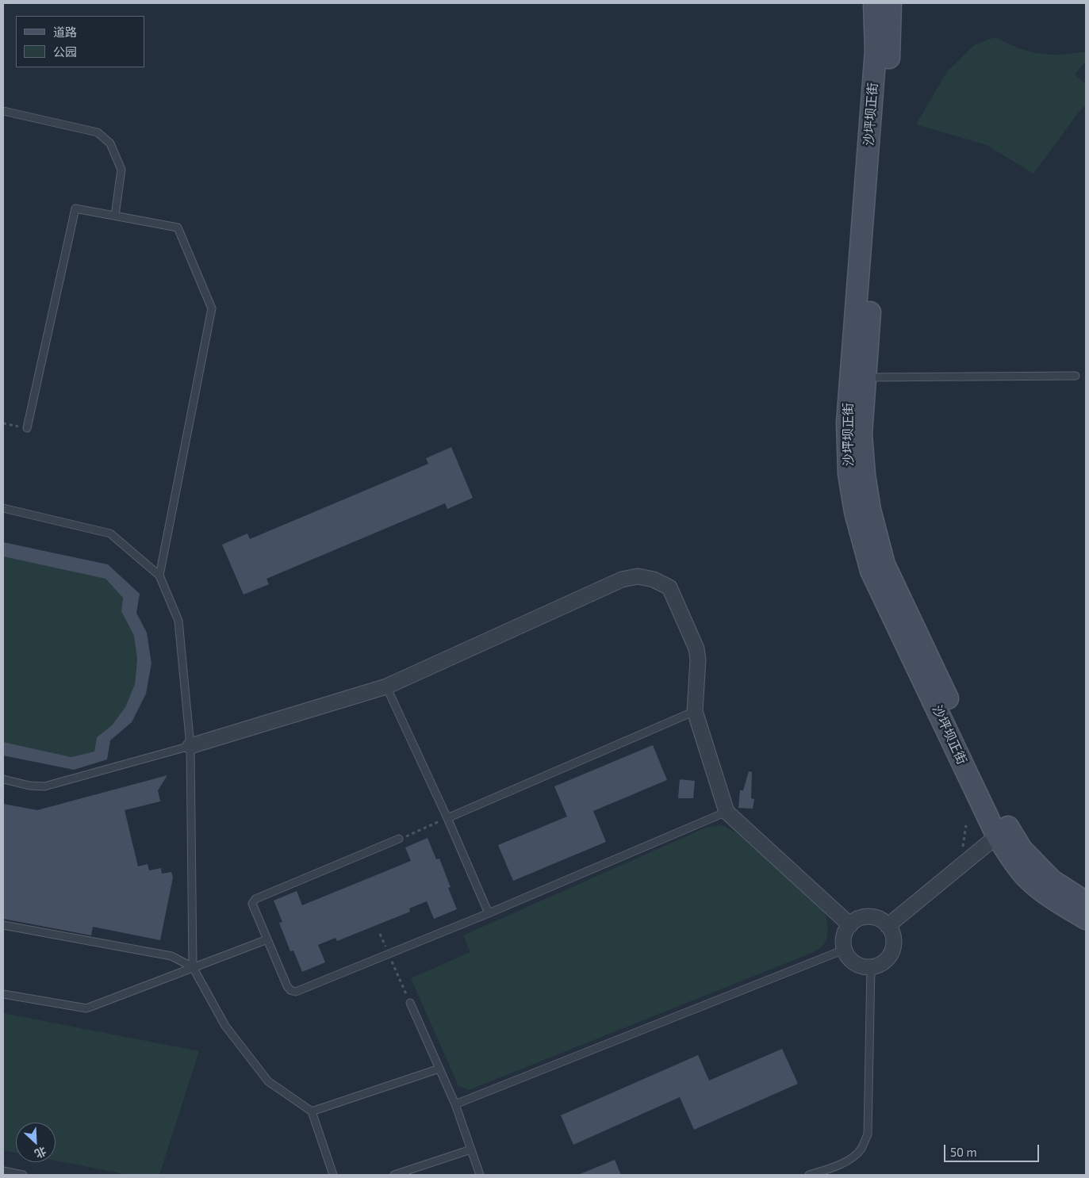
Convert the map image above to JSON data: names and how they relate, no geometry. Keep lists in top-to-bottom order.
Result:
{
  "streets": {
    "main road": ["沙坪坝正街"]
  },
  "legend": ["道路", "公园"],
  "scale_bar": "50 m",
  "north": "bottom right"
}
